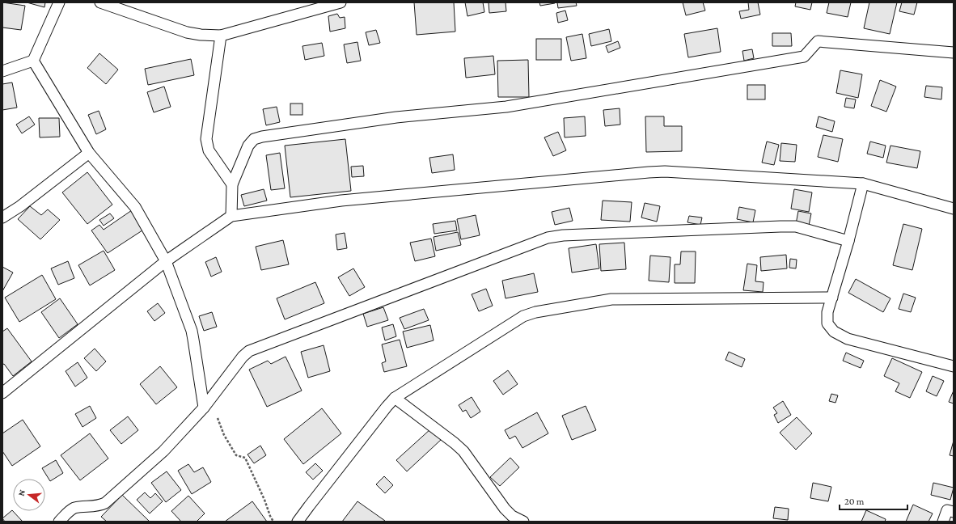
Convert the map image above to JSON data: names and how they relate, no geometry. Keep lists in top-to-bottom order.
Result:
{
  "scale_bar": "20 m",
  "north": "left"
}
